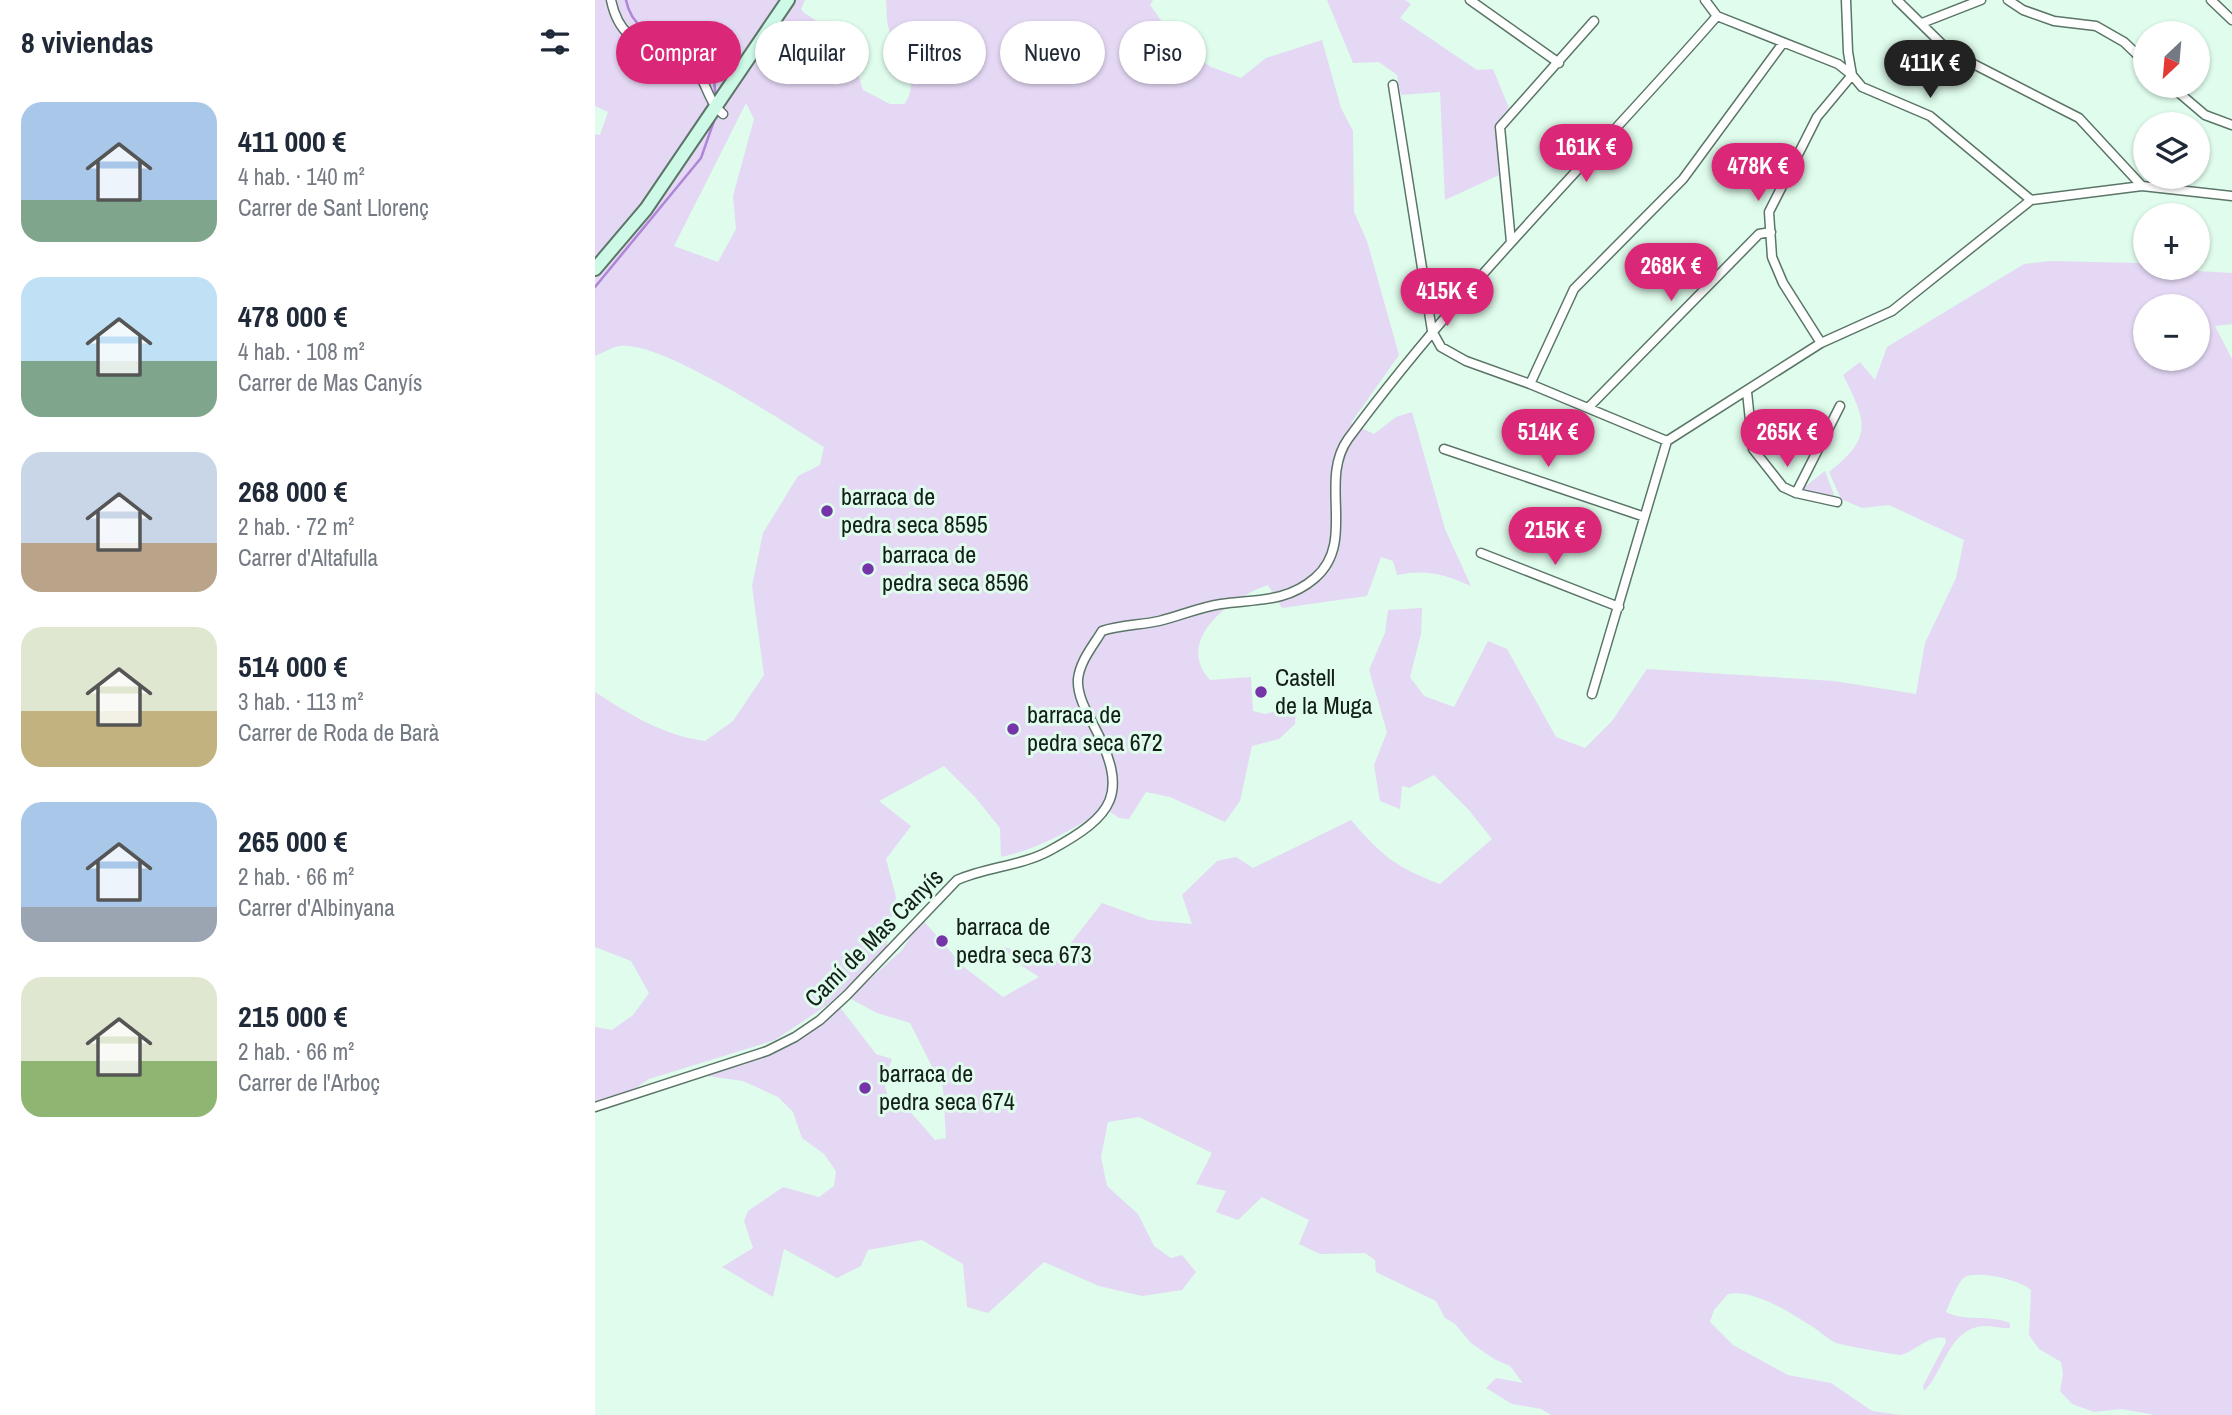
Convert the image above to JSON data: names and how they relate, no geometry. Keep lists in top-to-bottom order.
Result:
{
  "streets": {
    "street": ["Camí de Mas Canyís"]
  },
  "places": [
    "barraca de pedra seca 8595",
    "barraca de pedra seca 8596",
    "Castell de la Muga",
    "barraca de pedra seca 672",
    "barraca de pedra seca 673",
    "barraca de pedra seca 674"
  ],
  "north": "bottom left",
  "page": {
    "heading": "8 viviendas",
    "map_buttons": ["+", "−"],
    "chip": [
      "Comprar",
      "Alquilar",
      "Filtros",
      "Nuevo",
      "Piso"
    ],
    "price": [
      "411K €",
      "161K €",
      "478K €",
      "268K €",
      "415K €",
      "514K €",
      "265K €",
      "215K €"
    ],
    "list": [
      {
        "name": "411 000 €",
        "note": "4 hab. · 140 m² · Carrer de Sant Llorenç"
      },
      {
        "name": "478 000 €",
        "note": "4 hab. · 108 m² · Carrer de Mas Canyís"
      },
      {
        "name": "268 000 €",
        "note": "2 hab. · 72 m² · Carrer d'Altafulla"
      },
      {
        "name": "514 000 €",
        "note": "3 hab. · 113 m² · Carrer de Roda de Barà"
      },
      {
        "name": "265 000 €",
        "note": "2 hab. · 66 m² · Carrer d'Albinyana"
      },
      {
        "name": "215 000 €",
        "note": "2 hab. · 66 m² · Carrer de l'Arboç"
      }
    ]
  }
}
